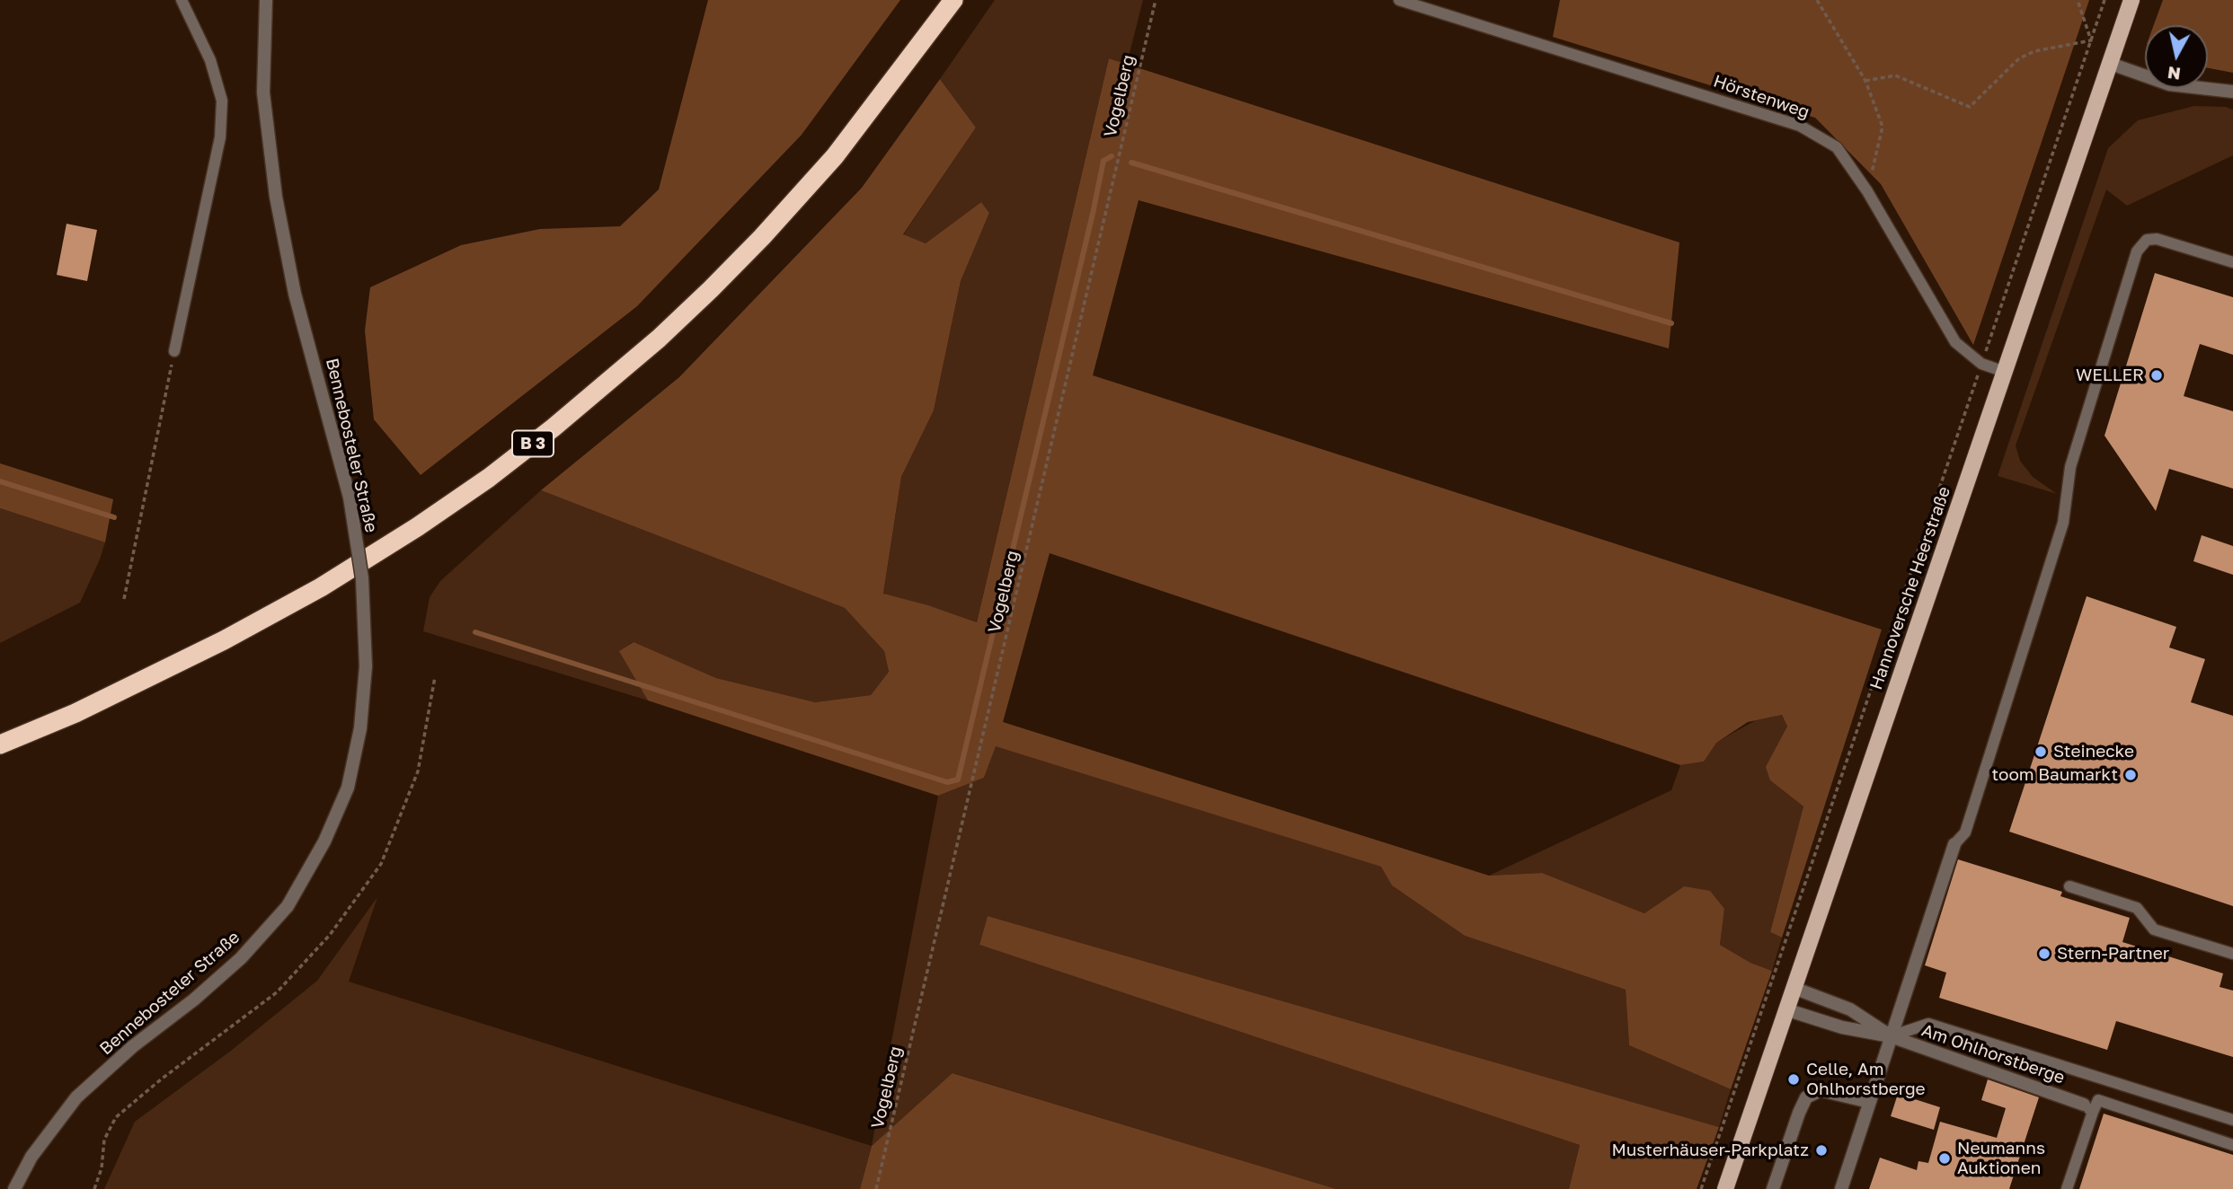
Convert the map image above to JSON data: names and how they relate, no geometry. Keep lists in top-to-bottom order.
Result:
{
  "streets": {
    "highway": ["B 3"],
    "main road": ["Hannoversche Heerstraße"],
    "street": ["Bennebosteler Straße", "Am Ohlhorstberge"],
    "lane": ["Hörstenweg"],
    "path": ["Vogelberg"]
  },
  "crossings": [
    ["Hörstenweg", "Hannoversche Heerstraße"],
    ["Hannoversche Heerstraße", "Am Ohlhorstberge"]
  ],
  "places": [
    "WELLER",
    "Steinecke",
    "toom Baumarkt",
    "Stern-Partner",
    "Celle, Am Ohlhorstberge",
    "Musterhäuser-Parkplatz",
    "Neumanns Auktionen"
  ],
  "north": "bottom"
}
